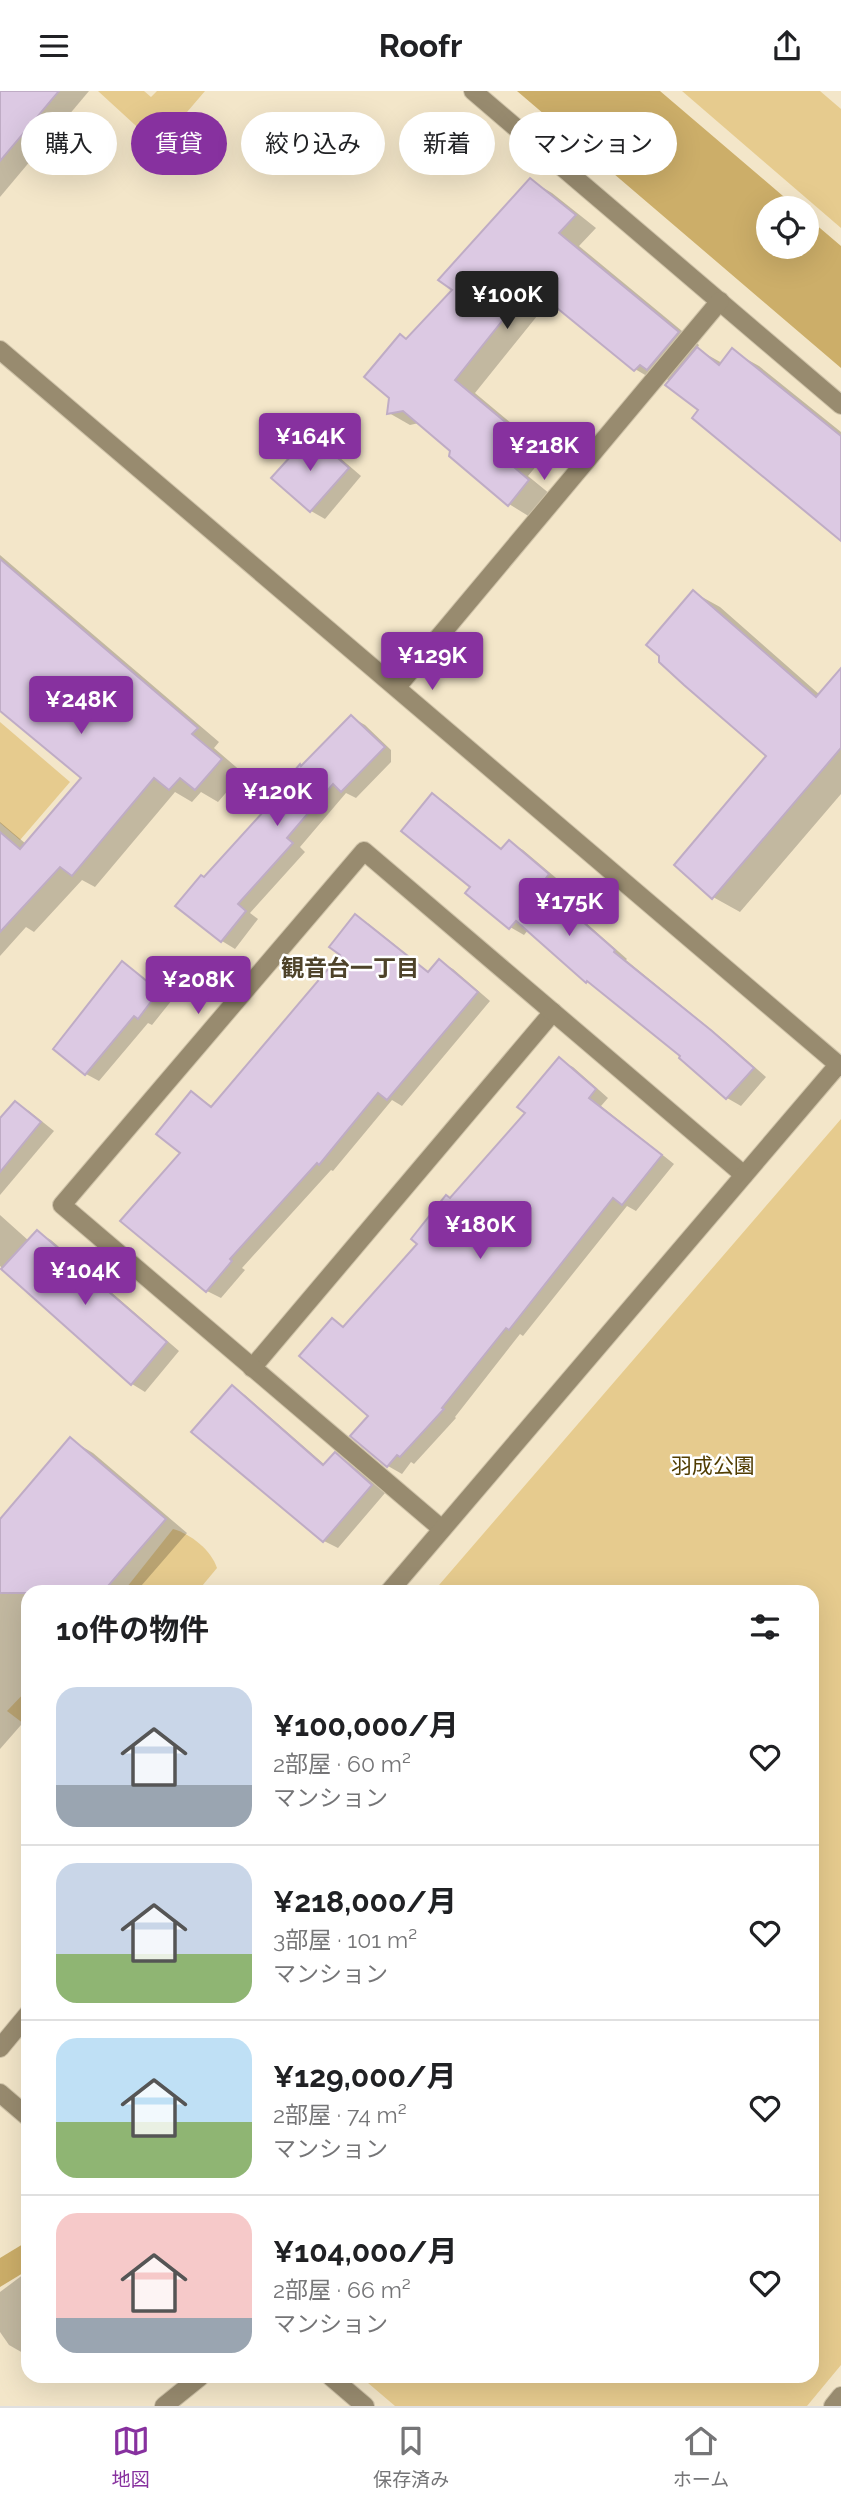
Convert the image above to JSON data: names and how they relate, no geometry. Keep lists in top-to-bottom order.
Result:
{
  "districts": ["観音台一丁目"],
  "parks": ["羽成公園"],
  "page": {
    "header": "Roofr",
    "chip": [
      "購入",
      "賃貸",
      "絞り込み",
      "新着",
      "マンション"
    ],
    "price": [
      "¥100K",
      "¥164K",
      "¥218K",
      "¥129K",
      "¥248K",
      "¥120K",
      "¥175K",
      "¥208K",
      "¥180K",
      "¥104K"
    ],
    "heading": "10件の物件",
    "list": [
      {
        "name": "¥100,000/月",
        "note": "2部屋 · 60 m² · マンション"
      },
      {
        "name": "¥218,000/月",
        "note": "3部屋 · 101 m² · マンション"
      },
      {
        "name": "¥129,000/月",
        "note": "2部屋 · 74 m² · マンション"
      },
      {
        "name": "¥104,000/月",
        "note": "2部屋 · 66 m² · マンション"
      }
    ],
    "tabs": ["地図", "保存済み", "ホーム"]
  }
}
